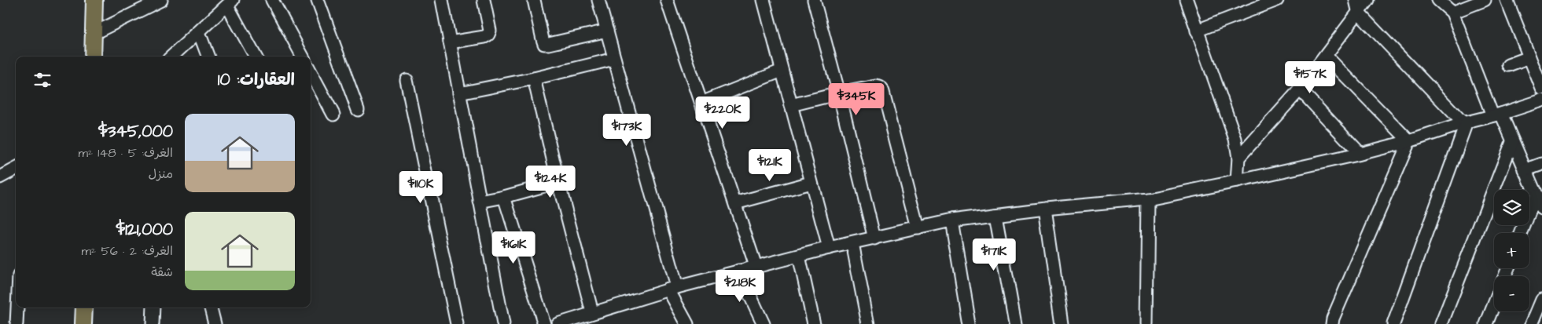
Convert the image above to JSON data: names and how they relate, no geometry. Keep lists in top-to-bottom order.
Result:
{
  "page": {
    "heading": "العقارات: 10",
    "price": [
      "$157K",
      "$345K",
      "$220K",
      "$173K",
      "$121K",
      "$124K",
      "$110K",
      "$161K",
      "$171K",
      "$218K"
    ],
    "list": [
      {
        "name": "$345,000",
        "note": "الغرف: 5 · 148 m² · منزل"
      },
      {
        "name": "$121,000",
        "note": "الغرف: 2 · 56 m² · شقة"
      }
    ],
    "map_buttons": ["+", "−"]
  }
}
